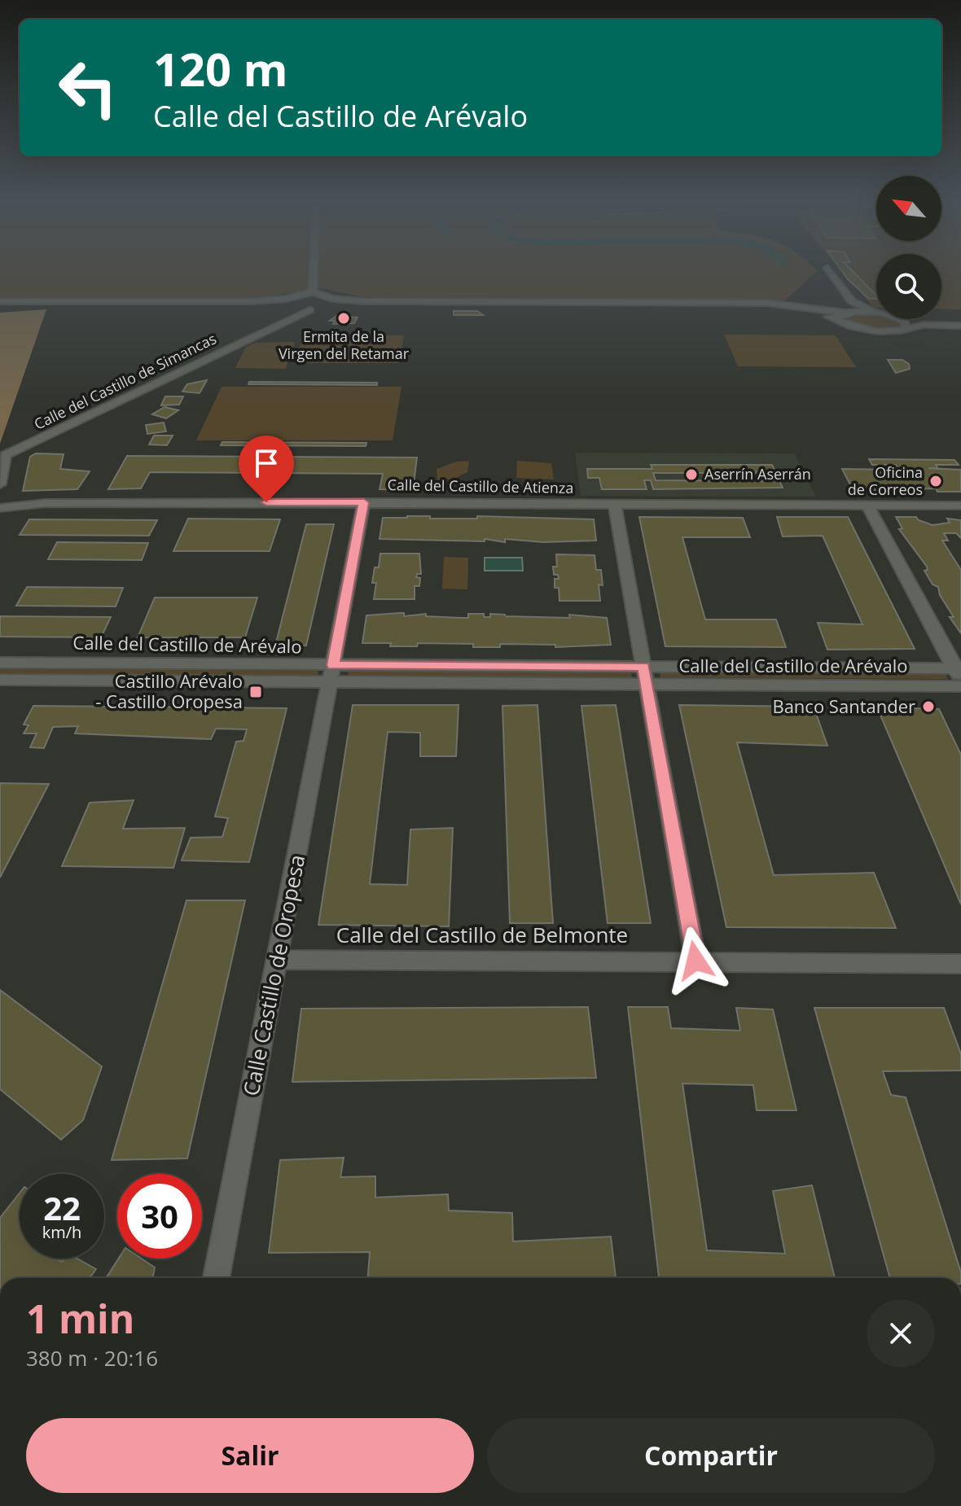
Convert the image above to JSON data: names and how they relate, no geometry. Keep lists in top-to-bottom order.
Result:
{
  "streets": {
    "street": [
      "Calle del Castillo de Simancas",
      "Calle del Castillo de Atienza",
      "Calle del Castillo de Arévalo",
      "Calle del Castillo de Belmonte",
      "Calle Castillo de Oropesa"
    ]
  },
  "crossings": [
    ["Calle del Castillo de Atienza", "Calle Castillo de Oropesa"],
    ["Calle del Castillo de Arévalo", "Calle Castillo de Oropesa"],
    ["Calle del Castillo de Belmonte", "Calle Castillo de Oropesa"]
  ],
  "places": {
    "other": [
      "Ermita de la Virgen del Retamar",
      "Aserrín Aserrán",
      "Oficina de Correos",
      "Banco Santander"
    ],
    "transit": ["Castillo Arévalo - Castillo Oropesa"]
  },
  "north": "top left",
  "page": {
    "turn": ["120 m", "Calle del Castillo de Arévalo"],
    "speed": "22 km/h",
    "limit": "30",
    "heading": ["1 min", "380 m · 20:16"],
    "buttons": ["Salir", "Compartir"]
  }
}
